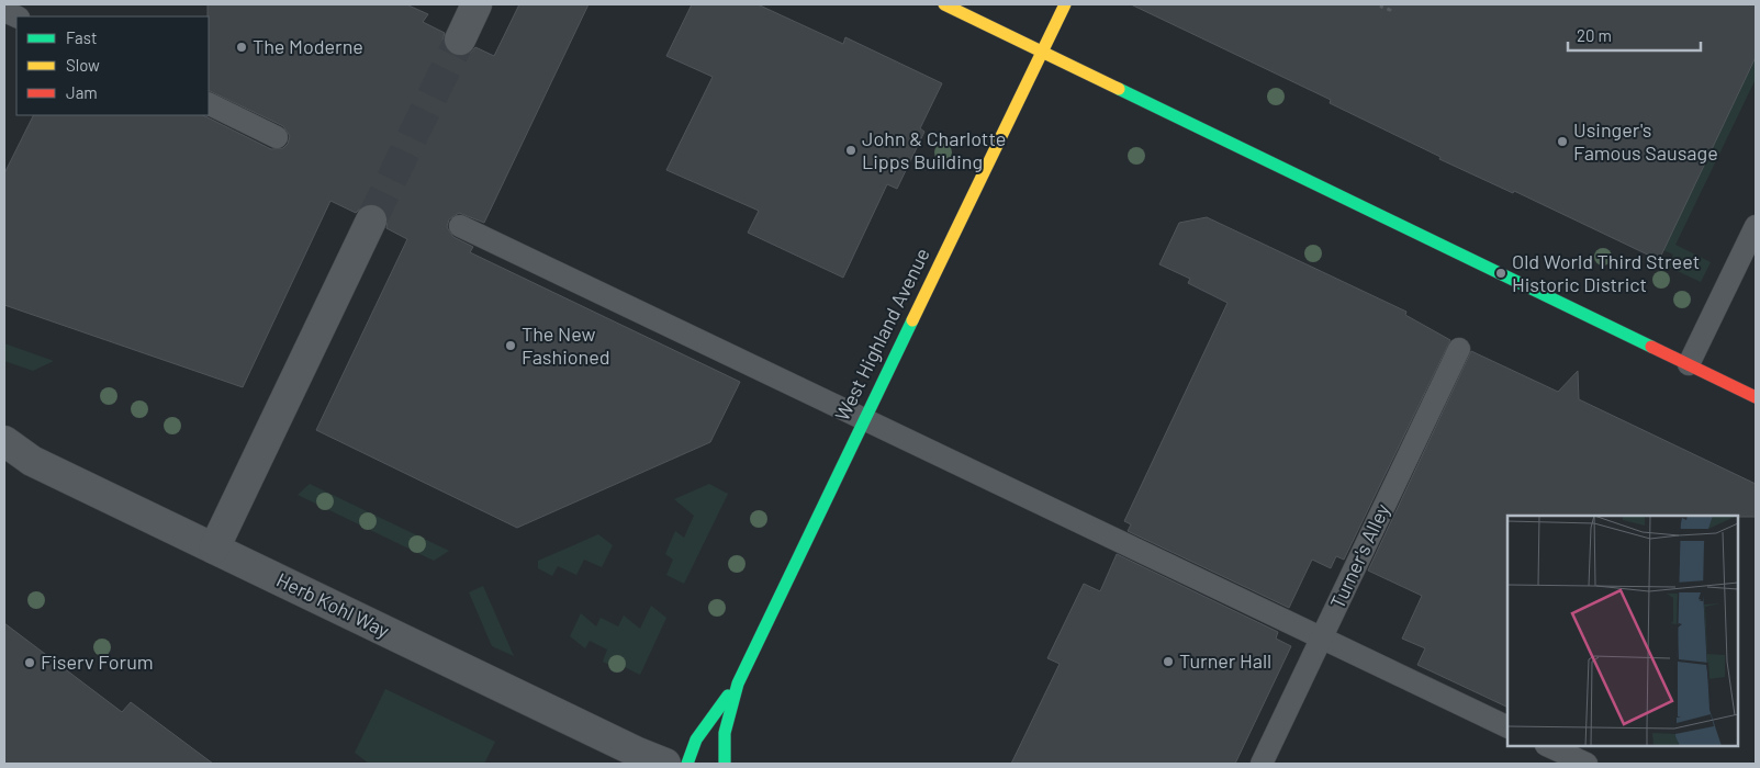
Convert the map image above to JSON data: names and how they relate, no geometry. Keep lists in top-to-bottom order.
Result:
{
  "streets": {
    "street": ["West Highland Avenue", "Herb Kohl Way"],
    "lane": ["Turner's Alley"]
  },
  "places": [
    "The Moderne",
    "Usinger's Famous Sausage",
    "John & Charlotte Lipps Building",
    "Old World Third Street Historic District",
    "The New Fashioned",
    "Turner Hall",
    "Fiserv Forum"
  ],
  "legend": ["Fast", "Slow", "Jam"],
  "scale_bar": "20 m"
}
